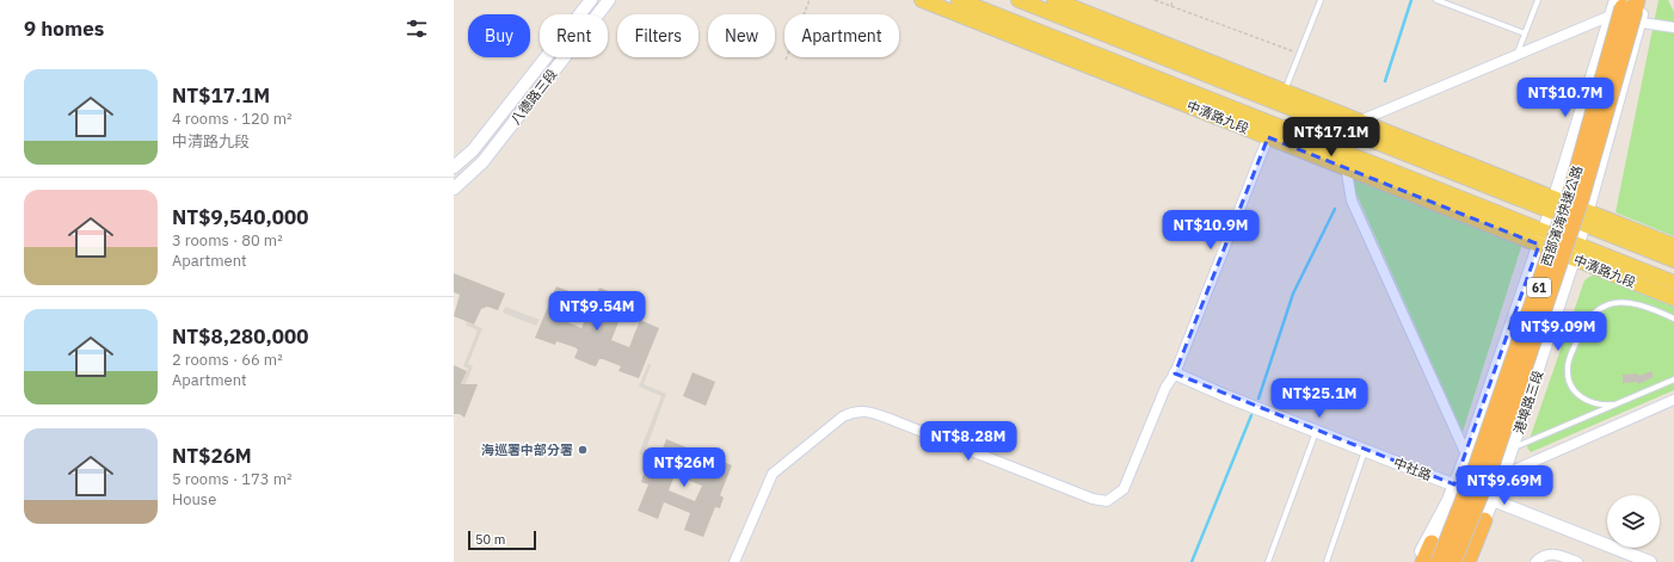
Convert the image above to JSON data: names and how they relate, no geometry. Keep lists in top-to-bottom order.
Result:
{
  "streets": {
    "highway": ["西部濱海快速公路", "61"],
    "main road": ["中清路九段"],
    "street": ["八德路三段", "港埠路三段", "中社路"]
  },
  "crossings": [
    ["中清路九段", "港埠路三段"],
    ["港埠路三段", "中社路"]
  ],
  "places": ["海巡署中部分署"],
  "scale_bar": "50 m",
  "page": {
    "heading": "9 homes",
    "chip": [
      "Buy",
      "Rent",
      "Filters",
      "New",
      "Apartment"
    ],
    "list": [
      {
        "name": "NT$17.1M",
        "note": "4 rooms · 120 m² · 中清路九段"
      },
      {
        "name": "NT$9,540,000",
        "note": "3 rooms · 80 m² · Apartment"
      },
      {
        "name": "NT$8,280,000",
        "note": "2 rooms · 66 m² · Apartment"
      },
      {
        "name": "NT$26M",
        "note": "5 rooms · 173 m² · House"
      }
    ],
    "price": [
      "NT$10.7M",
      "NT$17.1M",
      "NT$10.9M",
      "NT$9.54M",
      "NT$9.09M",
      "NT$25.1M",
      "NT$8.28M",
      "NT$26M",
      "NT$9.69M"
    ],
    "scale": "50 m"
  }
}
